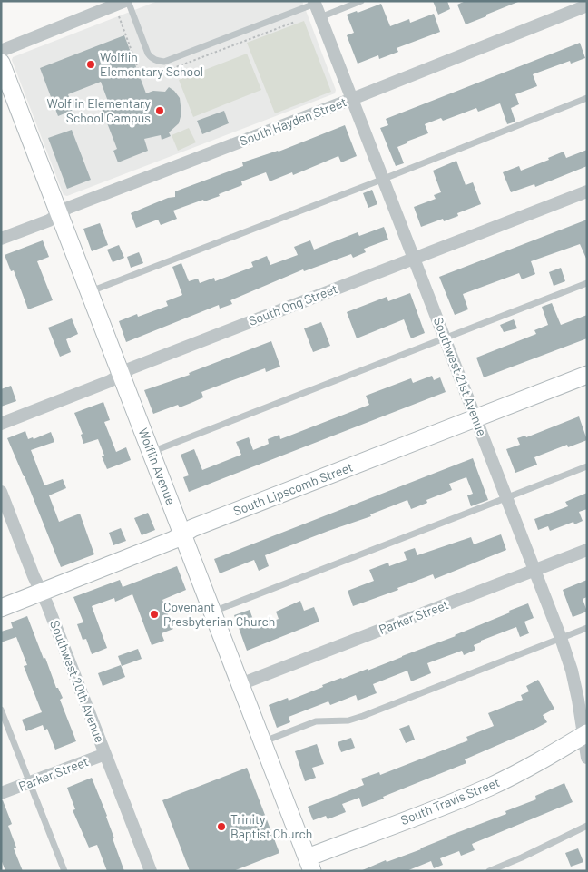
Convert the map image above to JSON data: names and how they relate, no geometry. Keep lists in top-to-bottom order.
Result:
{
  "streets": {
    "main road": ["Wolflin Avenue", "South Lipscomb Street", "South Travis Street"],
    "street": [
      "South Hayden Street",
      "South Ong Street",
      "Southwest 21st Avenue",
      "Parker Street",
      "Southwest 20th Avenue"
    ]
  },
  "crossings": [
    ["South Hayden Street", "Southwest 21st Avenue"],
    ["South Hayden Street", "Wolflin Avenue"],
    ["South Ong Street", "Southwest 21st Avenue"],
    ["South Ong Street", "Wolflin Avenue"],
    ["Southwest 21st Avenue", "South Lipscomb Street"],
    ["Southwest 21st Avenue", "Parker Street"],
    ["Southwest 21st Avenue", "South Travis Street"],
    ["Wolflin Avenue", "South Lipscomb Street"],
    ["Wolflin Avenue", "Parker Street"],
    ["Wolflin Avenue", "South Travis Street"],
    ["South Lipscomb Street", "Southwest 20th Avenue"],
    ["Parker Street", "Southwest 20th Avenue"]
  ],
  "places": [
    "Wolflin Elementary School",
    "Wolflin Elementary School Campus",
    "Covenant Presbyterian Church",
    "Trinity Baptist Church"
  ]
}
